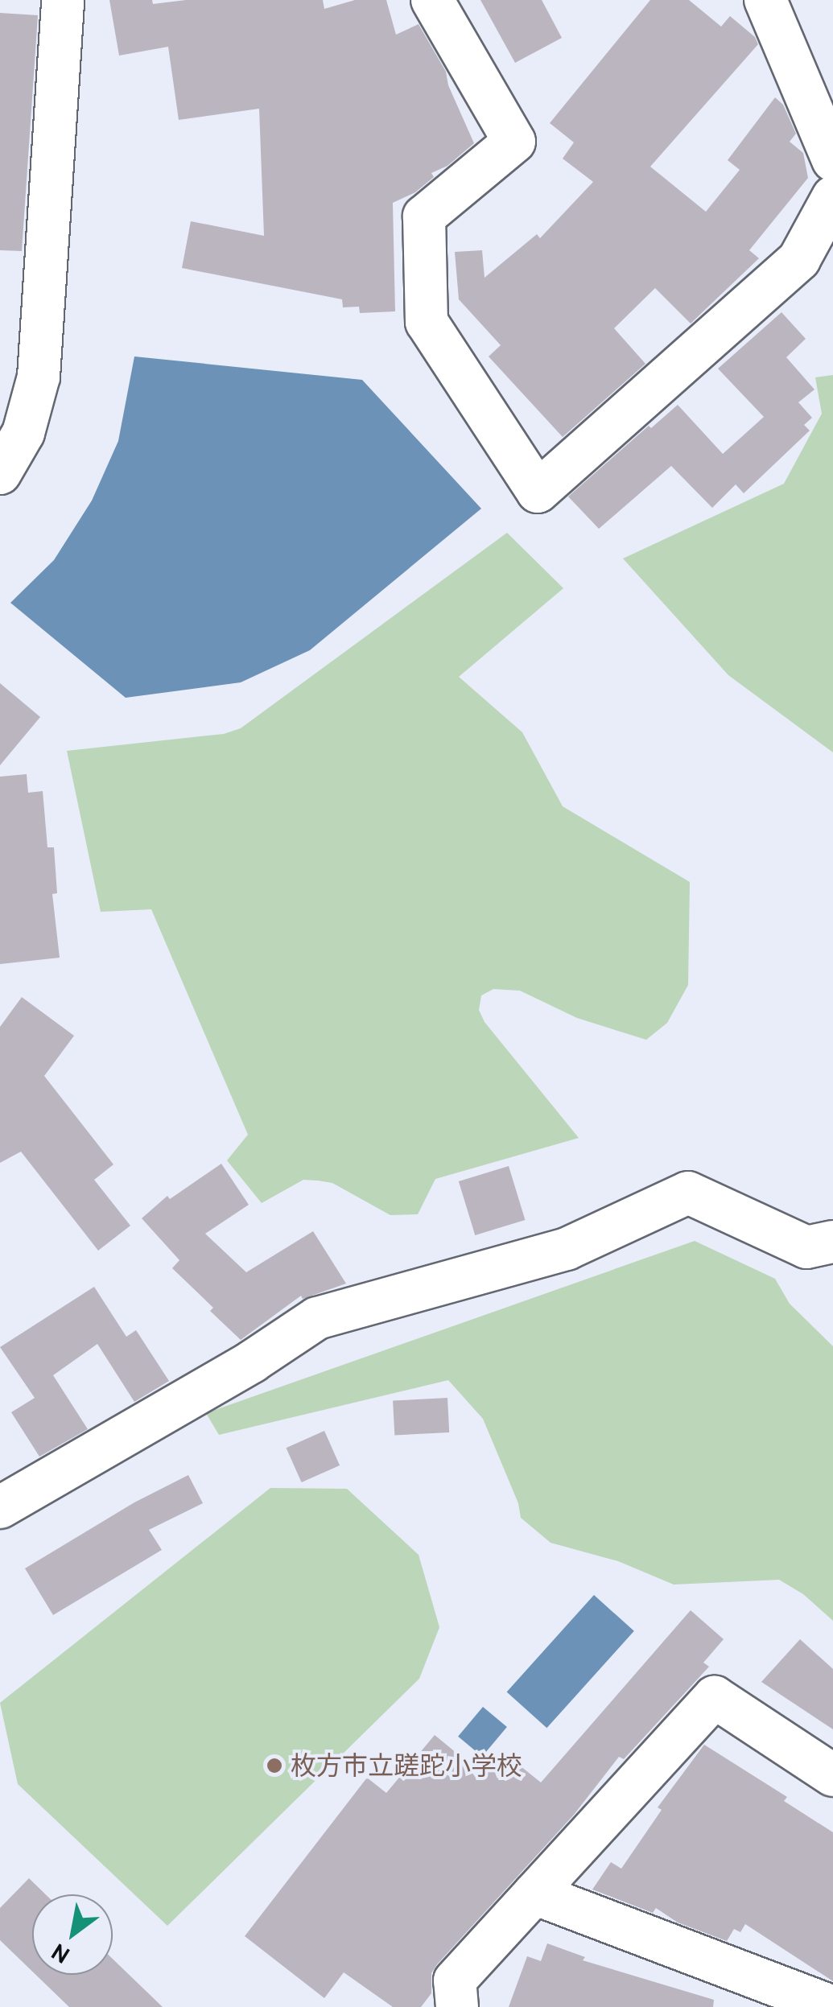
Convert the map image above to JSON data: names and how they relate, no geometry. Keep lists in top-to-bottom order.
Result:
{
  "places": ["枚方市立蹉跎小学校"],
  "north": "bottom left"
}
